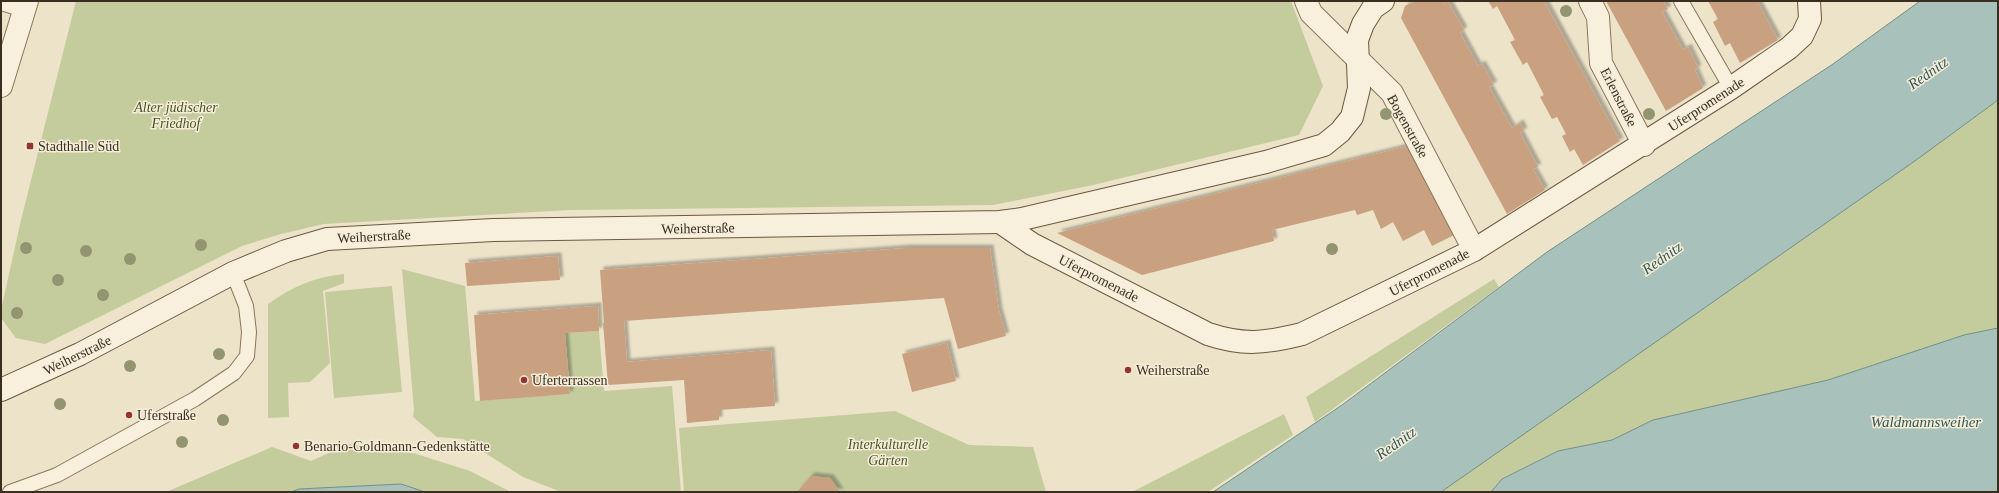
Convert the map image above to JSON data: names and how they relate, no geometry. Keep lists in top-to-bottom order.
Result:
{
  "streets": {
    "street": [
      "Erlenstraße",
      "Uferpromenade",
      "Bogenstraße",
      "Weiherstraße"
    ]
  },
  "crossings": [
    ["Erlenstraße", "Uferpromenade"],
    ["Uferpromenade", "Bogenstraße"],
    ["Uferpromenade", "Weiherstraße"],
    ["Bogenstraße", "Weiherstraße"]
  ],
  "water": ["Rednitz", "Waldmannsweiher"],
  "parks": ["Alter jüdischer Friedhof", "Interkulturelle Gärten"],
  "places": {
    "transit": ["Stadthalle Süd"],
    "other": [
      "Weiherstraße",
      "Uferterrassen",
      "Uferstraße",
      "Benario-Goldmann-Gedenkstätte"
    ]
  }
}
